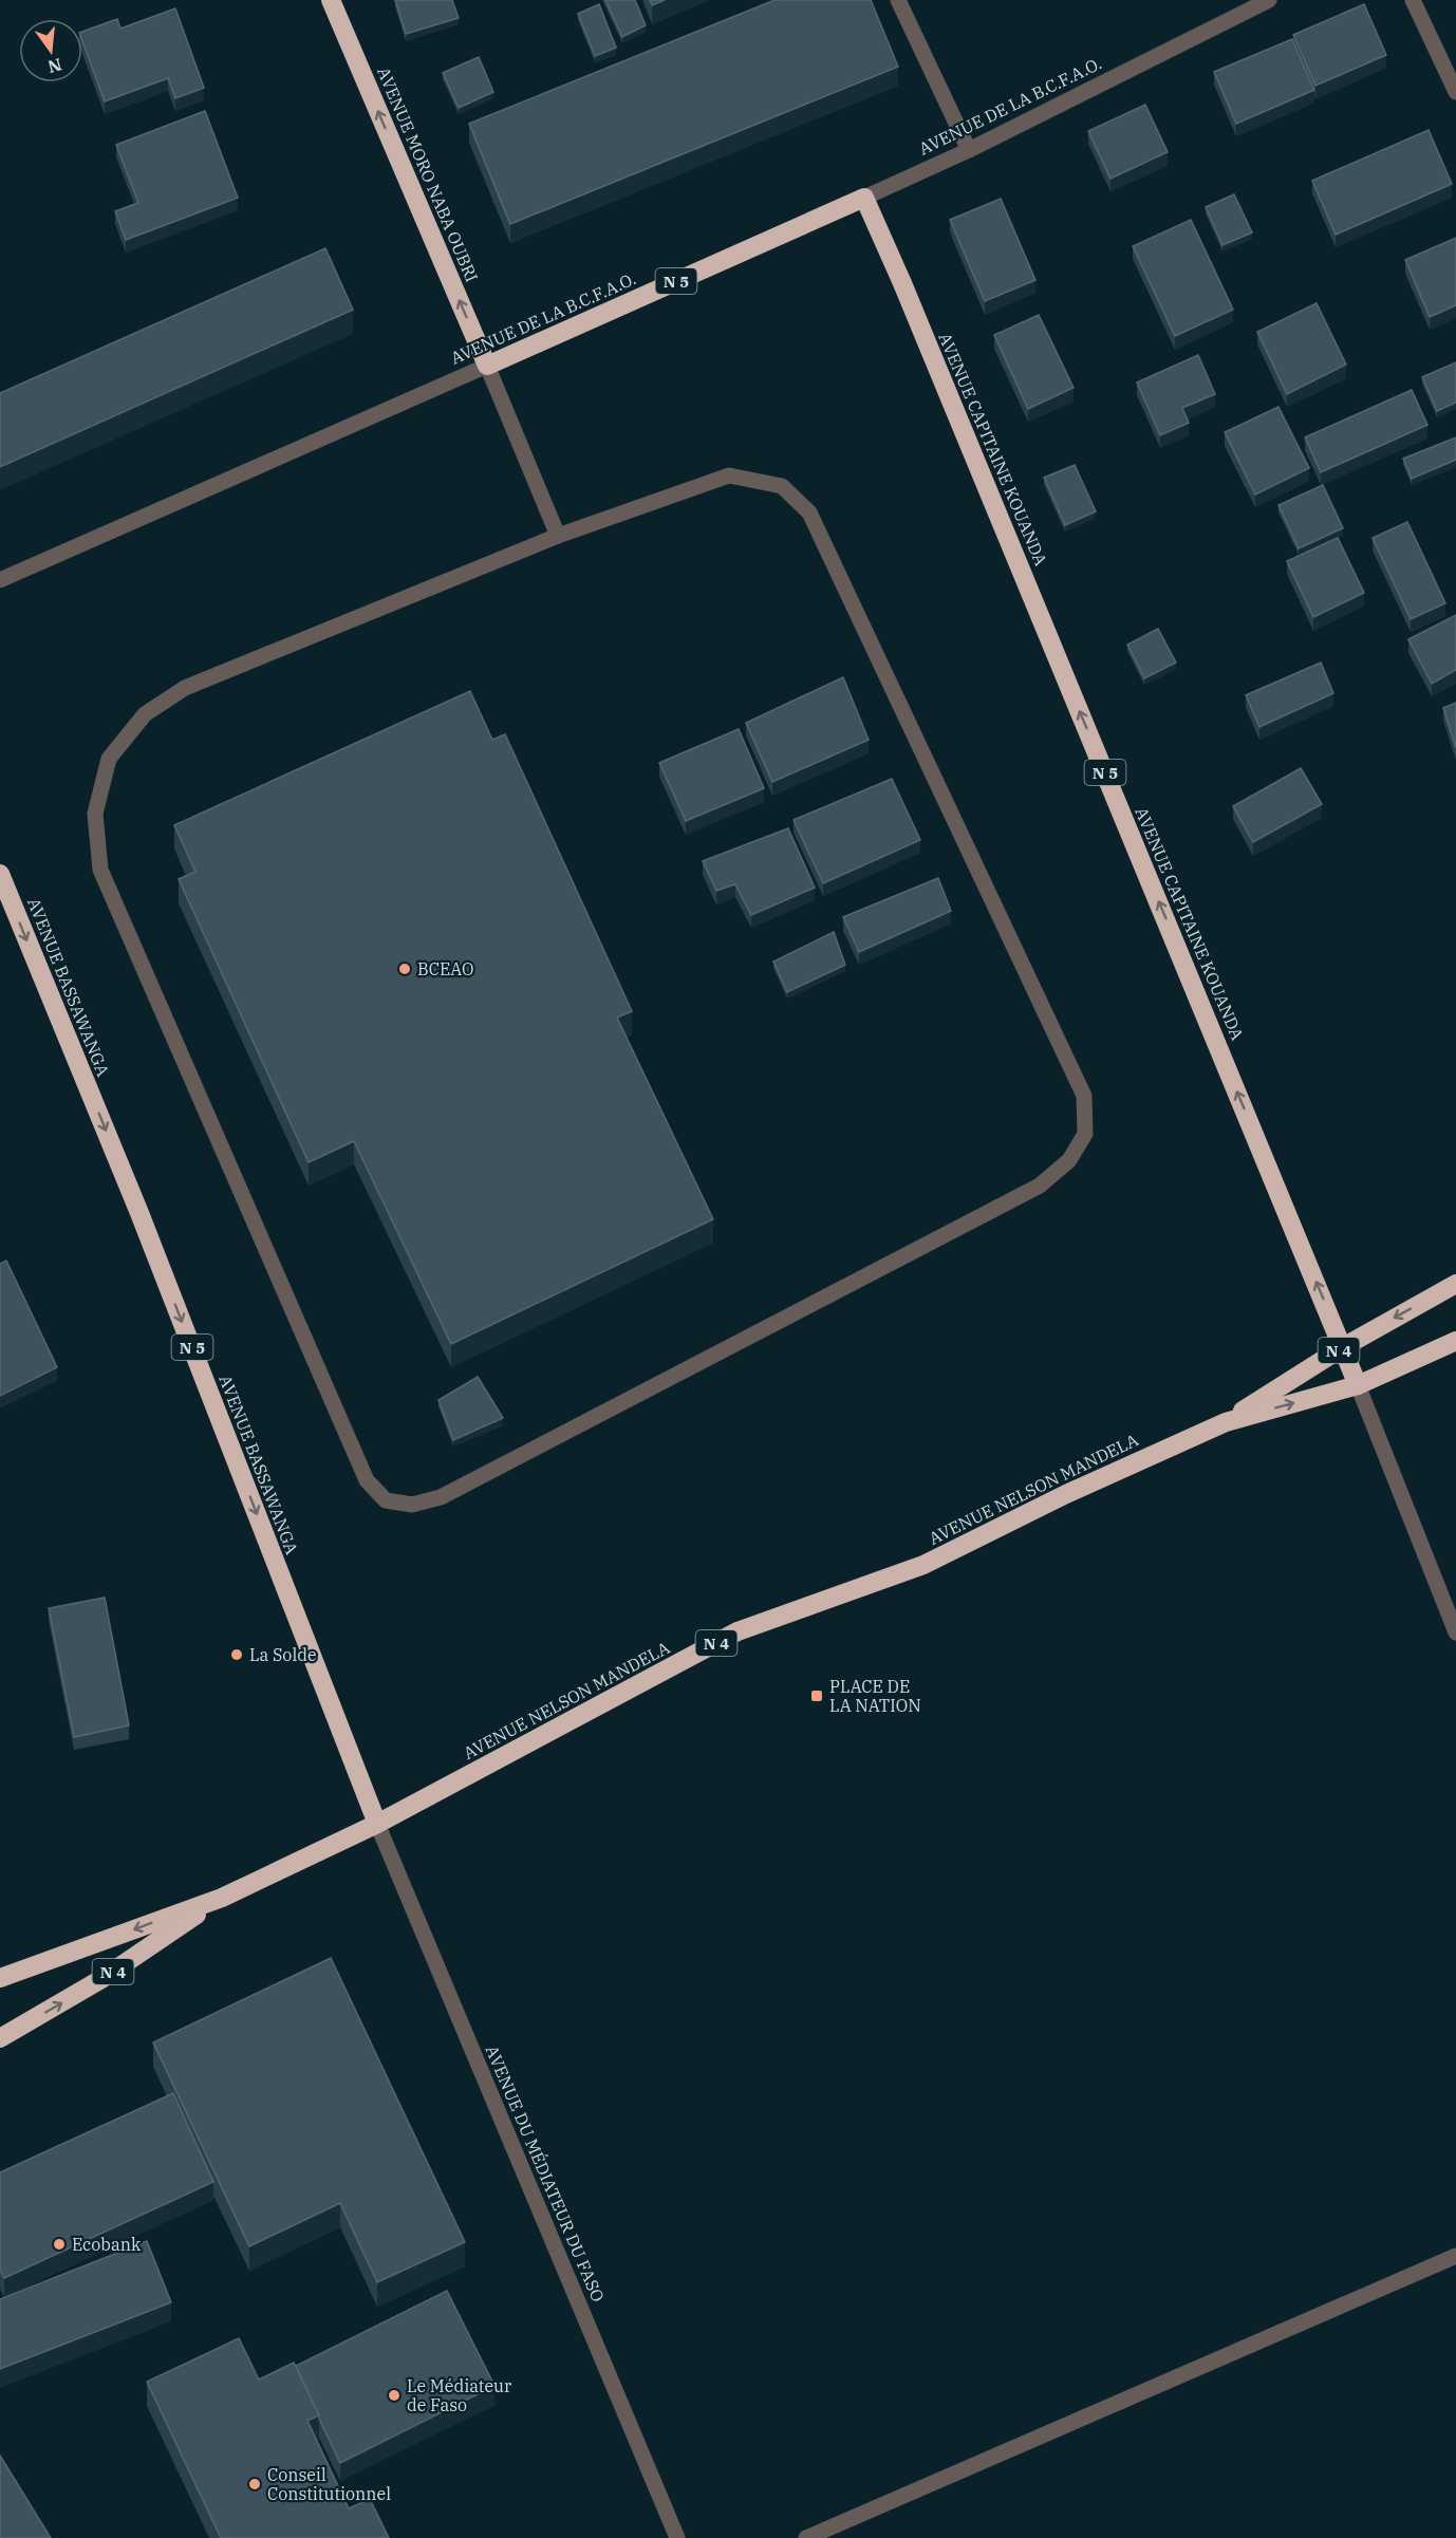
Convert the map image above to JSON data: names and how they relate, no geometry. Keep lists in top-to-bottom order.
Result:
{
  "streets": {
    "highway": [
      "AVENUE DE LA B.C.F.A.O.",
      "AVENUE MORO NABA OUBRI",
      "N 5",
      "AVENUE CAPITAINE KOUANDA",
      "AVENUE BASSAWANGA",
      "N 4",
      "AVENUE NELSON MANDELA"
    ],
    "street": ["AVENUE DU MÉDIATEUR DU FASO"]
  },
  "crossings": [
    ["AVENUE DE LA B.C.F.A.O.", "AVENUE MORO NABA OUBRI"],
    ["AVENUE DE LA B.C.F.A.O.", "AVENUE CAPITAINE KOUANDA"],
    ["AVENUE CAPITAINE KOUANDA", "N 4"],
    ["AVENUE CAPITAINE KOUANDA", "AVENUE NELSON MANDELA"],
    ["AVENUE BASSAWANGA", "AVENUE NELSON MANDELA"],
    ["AVENUE BASSAWANGA", "AVENUE DU MÉDIATEUR DU FASO"],
    ["N 4", "AVENUE NELSON MANDELA"],
    ["AVENUE NELSON MANDELA", "AVENUE DU MÉDIATEUR DU FASO"]
  ],
  "one_way": ["AVENUE MORO NABA OUBRI", "AVENUE CAPITAINE KOUANDA", "AVENUE BASSAWANGA"],
  "places": {
    "other": [
      "BCEAO",
      "La Solde",
      "Ecobank",
      "Le Médiateur de Faso",
      "Conseil Constitutionnel"
    ],
    "transit": ["PLACE DE LA NATION"]
  },
  "north": "bottom"
}
